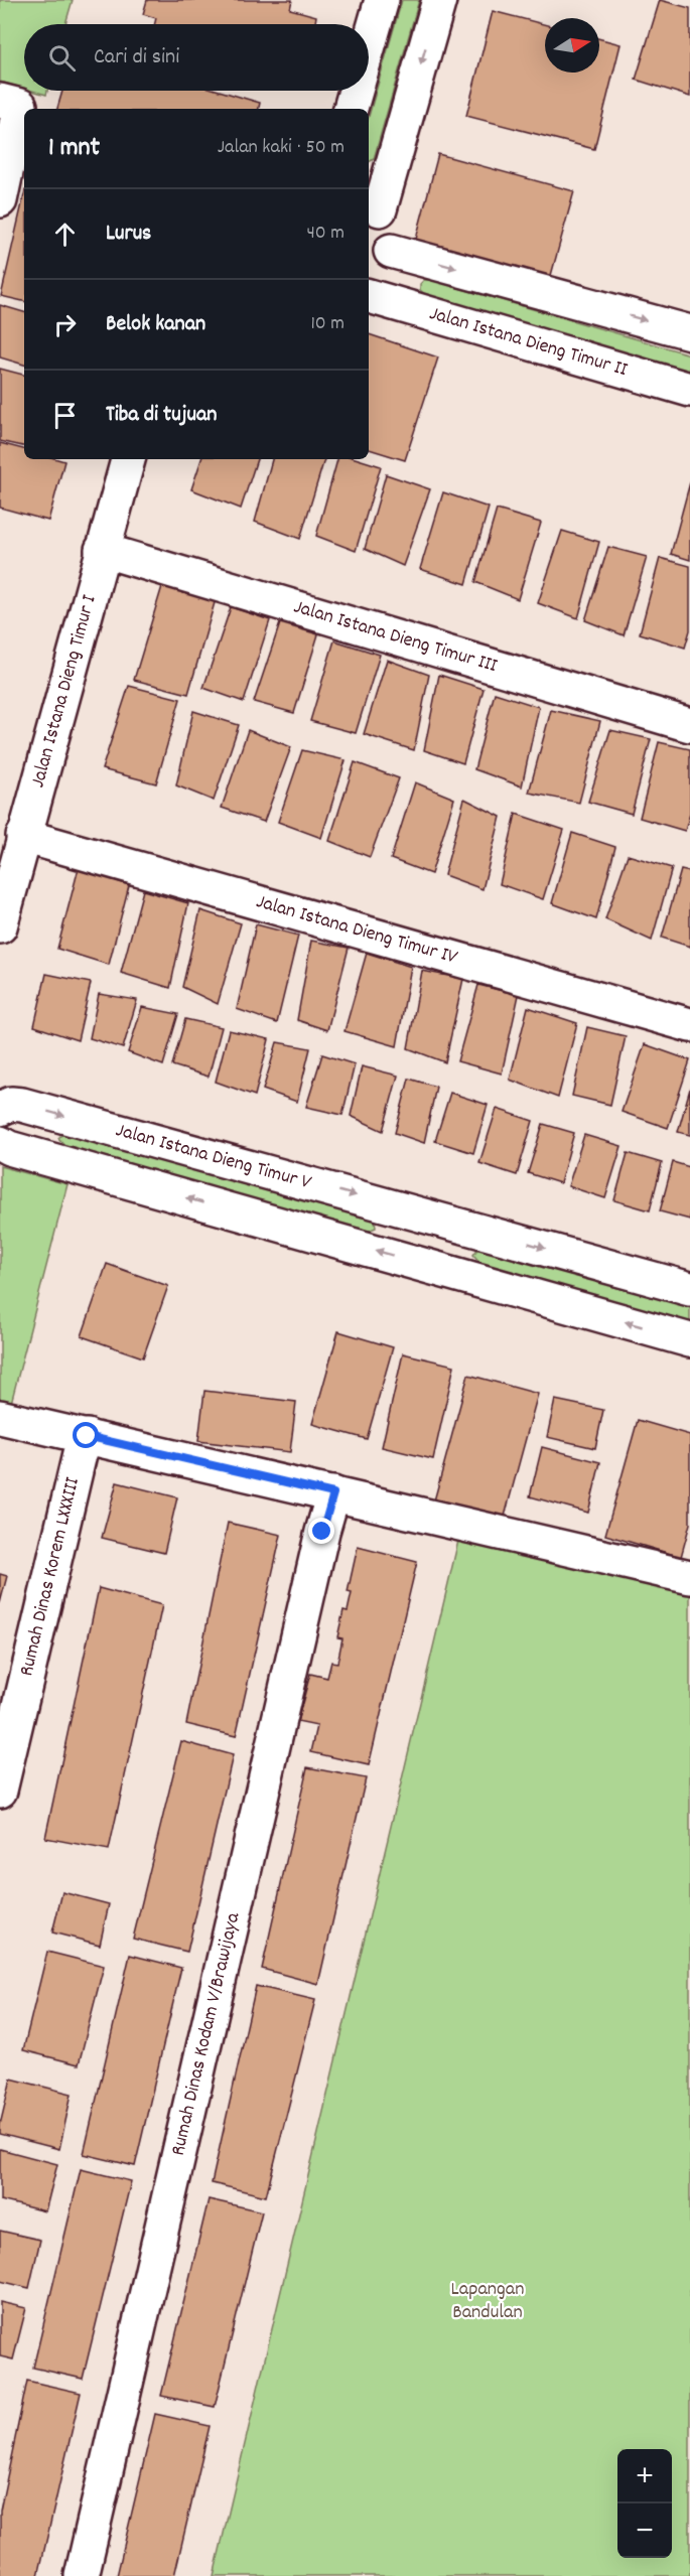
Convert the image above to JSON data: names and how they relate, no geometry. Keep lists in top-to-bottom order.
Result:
{
  "streets": {
    "street": [
      "Jalan Istana Dieng Timur II",
      "Jalan Istana Dieng Timur III",
      "Jalan Istana Dieng Timur I",
      "Jalan Istana Dieng Timur IV",
      "Jalan Istana Dieng Timur V",
      "Rumah Dinas Korem LXXXIII",
      "Rumah Dinas Kodam V/Brawijaya"
    ]
  },
  "crossings": [
    ["Jalan Istana Dieng Timur III", "Jalan Istana Dieng Timur I"],
    ["Jalan Istana Dieng Timur I", "Jalan Istana Dieng Timur IV"]
  ],
  "parks": ["Lapangan Bandulan"],
  "north": "right",
  "page": {
    "search": "Cari di sini",
    "heading": ["1 mnt", "Jalan kaki · 50 m"],
    "list": [
      ["Lurus", "40 m"],
      ["Belok kanan", "10 m"],
      "Tiba di tujuan"
    ],
    "map_buttons": ["+", "−"]
  }
}
